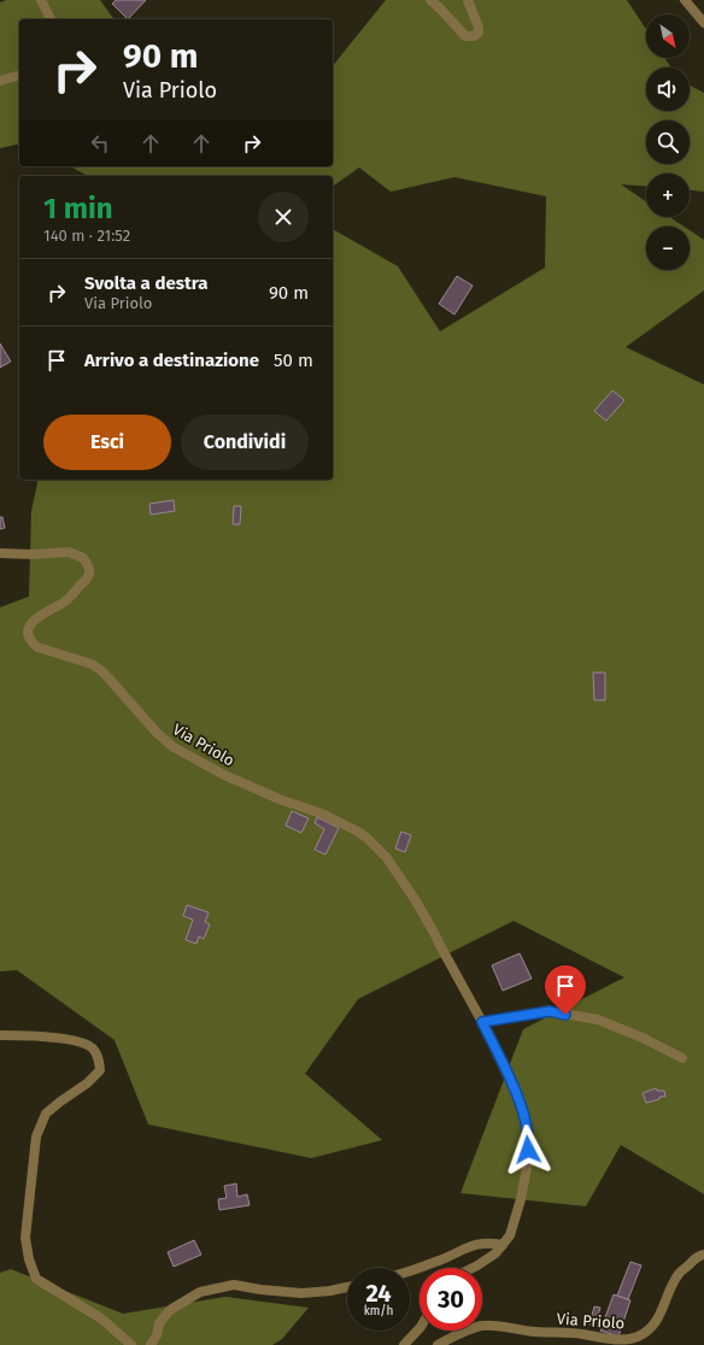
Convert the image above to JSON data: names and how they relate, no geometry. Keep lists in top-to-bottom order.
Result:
{
  "streets": {
    "street": ["Via Priolo"]
  },
  "north": "bottom right",
  "page": {
    "map_buttons": ["+", "−"],
    "turn": ["90 m", "Via Priolo"],
    "heading": ["1 min", "140 m · 21:52"],
    "list": [
      {
        "name": "Svolta a destra",
        "note": "Via Priolo",
        "value": "90 m"
      },
      {
        "name": "Arrivo a destinazione",
        "value": "50 m"
      }
    ],
    "buttons": ["Esci", "Condividi"],
    "speed": "24 km/h",
    "limit": "30"
  }
}
